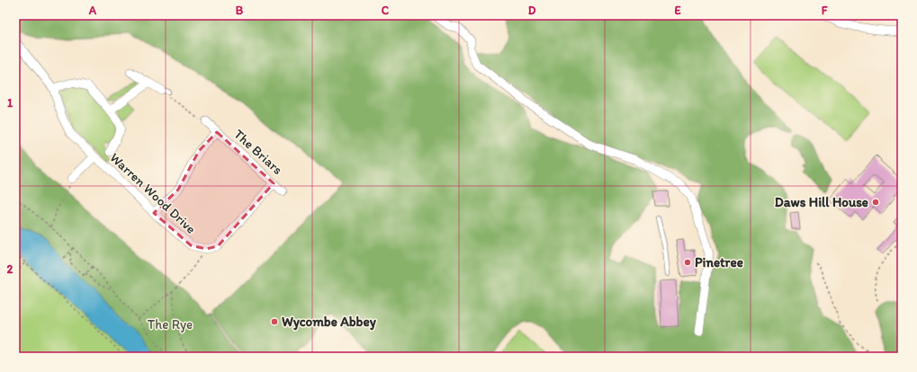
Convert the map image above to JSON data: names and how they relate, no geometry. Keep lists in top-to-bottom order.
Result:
{
  "streets": {
    "street": ["The Briars", "Warren Wood Drive"]
  },
  "crossings": [
    ["The Briars", "Warren Wood Drive"]
  ],
  "parks": ["The Rye"],
  "places": ["Daws Hill House", "Pinetree", "Wycombe Abbey"],
  "grid": {
    "columns": [
      "A",
      "B",
      "C",
      "D",
      "E",
      "F"
    ],
    "rows": ["1", "2"]
  }
}
